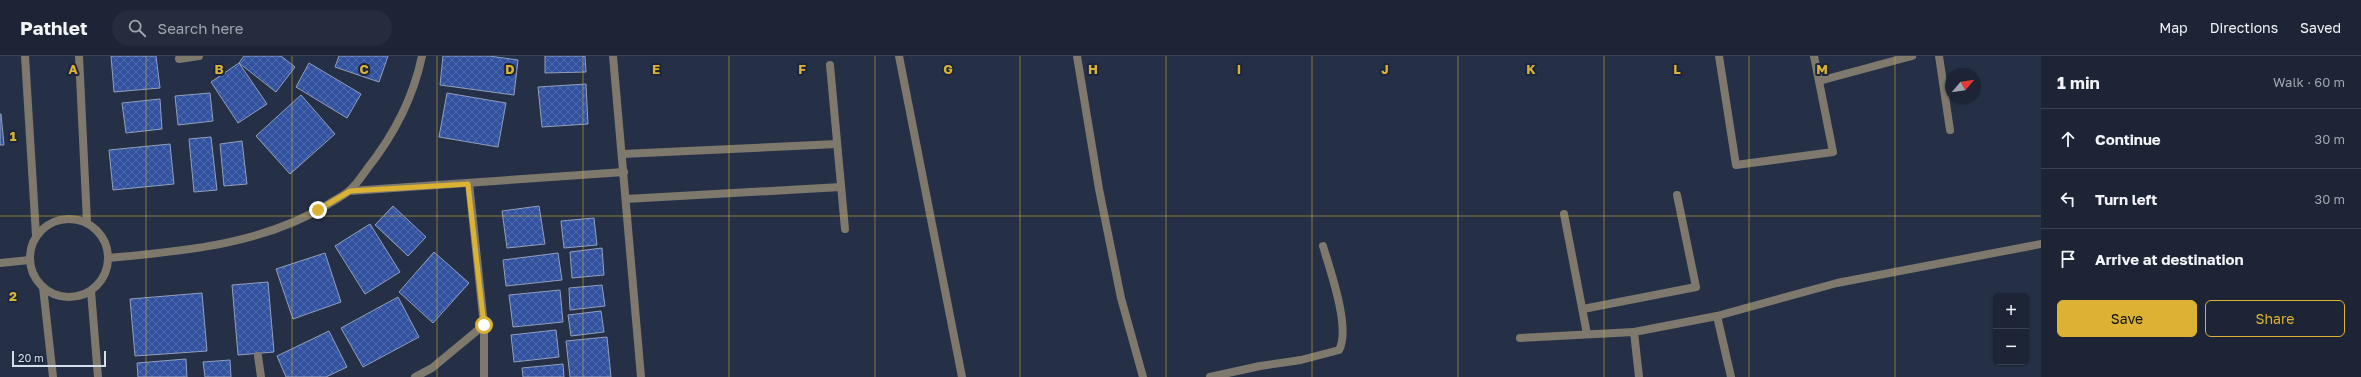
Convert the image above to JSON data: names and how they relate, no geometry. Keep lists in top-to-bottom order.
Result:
{
  "scale_bar": "20 m",
  "north": "top right",
  "page": {
    "header": "Pathlet",
    "search": "Search here",
    "nav": ["Map", "Directions", "Saved"],
    "heading": ["1 min", "Walk · 60 m"],
    "list": [
      ["Continue", "30 m"],
      ["Turn left", "30 m"],
      "Arrive at destination"
    ],
    "buttons": ["Save", "Share"],
    "map_buttons": ["+", "−"],
    "scale": "20 m"
  },
  "grid": {
    "columns": [
      "A",
      "B",
      "C",
      "D",
      "E",
      "F",
      "G",
      "H",
      "I",
      "J",
      "K",
      "L",
      "M"
    ],
    "rows": ["1", "2"]
  }
}
